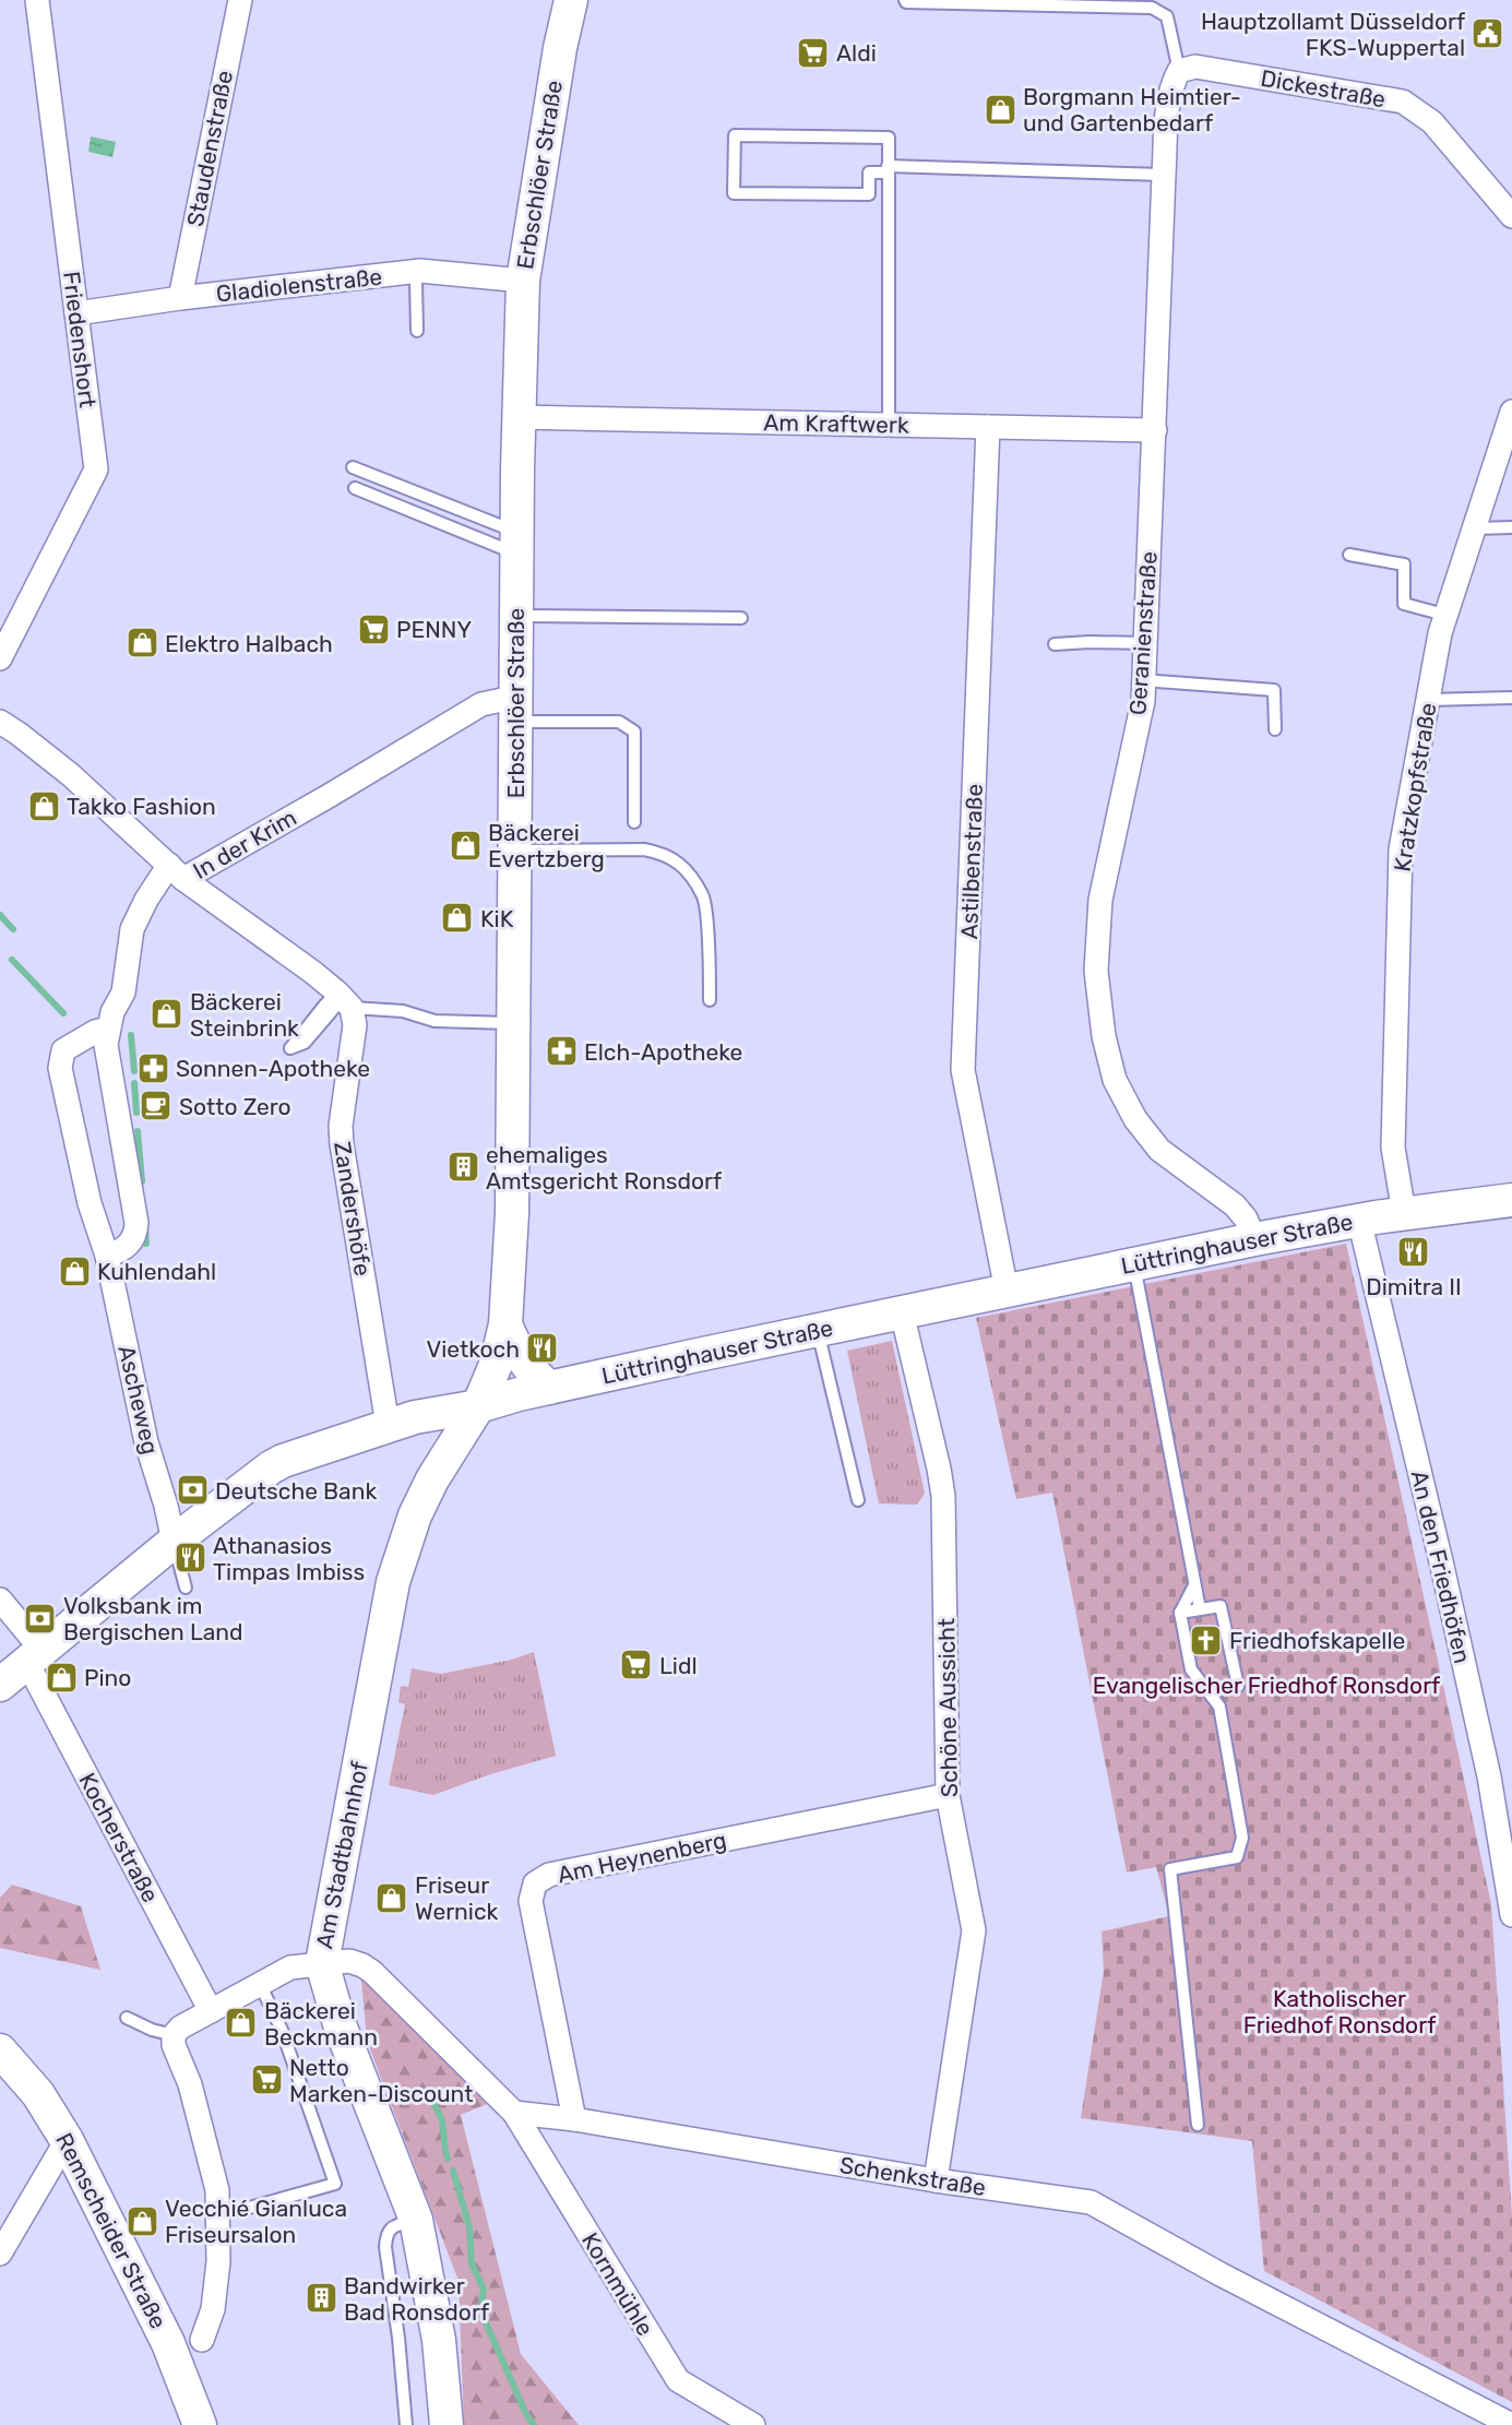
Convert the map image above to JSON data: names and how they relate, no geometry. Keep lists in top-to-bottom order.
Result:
{
  "streets": {
    "main road": [
      "Erbschlöer Straße",
      "Lüttringhauser Straße",
      "Am Stadtbahnhof",
      "Remscheider Straße"
    ],
    "street": [
      "Dickestraße",
      "Staudenstraße",
      "Gladiolenstraße",
      "Friedenshort",
      "Am Kraftwerk",
      "Geranienstraße",
      "Kratzkopfstraße",
      "In der Krim",
      "Astilbenstraße",
      "Zandershöfe",
      "Ascheweg",
      "An den Friedhöfen",
      "Schöne Aussicht",
      "Kocherstraße",
      "Am Heynenberg",
      "Schenkstraße",
      "Kornmühle"
    ]
  },
  "crossings": [
    ["Dickestraße", "Geranienstraße"],
    ["Staudenstraße", "Gladiolenstraße"],
    ["Erbschlöer Straße", "Gladiolenstraße"],
    ["Erbschlöer Straße", "Am Kraftwerk"],
    ["Erbschlöer Straße", "In der Krim"],
    ["Erbschlöer Straße", "Lüttringhauser Straße"],
    ["Erbschlöer Straße", "Am Stadtbahnhof"],
    ["Gladiolenstraße", "Friedenshort"],
    ["Am Kraftwerk", "Geranienstraße"],
    ["Am Kraftwerk", "Astilbenstraße"],
    ["Geranienstraße", "Lüttringhauser Straße"],
    ["Kratzkopfstraße", "Lüttringhauser Straße"],
    ["Astilbenstraße", "Lüttringhauser Straße"],
    ["Zandershöfe", "Lüttringhauser Straße"],
    ["Lüttringhauser Straße", "Ascheweg"],
    ["Lüttringhauser Straße", "An den Friedhöfen"],
    ["Lüttringhauser Straße", "Schöne Aussicht"],
    ["Lüttringhauser Straße", "Kocherstraße"],
    ["Lüttringhauser Straße", "Am Stadtbahnhof"],
    ["Schöne Aussicht", "Am Heynenberg"],
    ["Schöne Aussicht", "Schenkstraße"],
    ["Am Heynenberg", "Schenkstraße"],
    ["Schenkstraße", "Kornmühle"]
  ],
  "parks": ["Evangelischer Friedhof Ronsdorf", "Katholischer Friedhof Ronsdorf"],
  "places": {
    "public building": ["Hauptzollamt Düsseldorf FKS-Wuppertal"],
    "supermarket": [
      "Aldi",
      "PENNY",
      "Lidl",
      "Netto Marken-Discount"
    ],
    "shop": [
      "Borgmann Heimtier- und Gartenbedarf",
      "Elektro Halbach",
      "Takko Fashion",
      "Bäckerei Evertzberg",
      "KiK",
      "Bäckerei Steinbrink",
      "Kuhlendahl",
      "Pino",
      "Friseur Wernick",
      "Bäckerei Beckmann",
      "Vecchié Gianluca Friseursalon"
    ],
    "pharmacy": ["Elch-Apotheke", "Sonnen-Apotheke"],
    "cafe": ["Sotto Zero"],
    "building": ["ehemaliges Amtsgericht Ronsdorf", "Bandwirker Bad Ronsdorf"],
    "restaurant": ["Dimitra II", "Vietkoch", "Athanasios Timpas Imbiss"],
    "bank": ["Deutsche Bank", "Volksbank im Bergischen Land"],
    "church": ["Friedhofskapelle"]
  }
}
